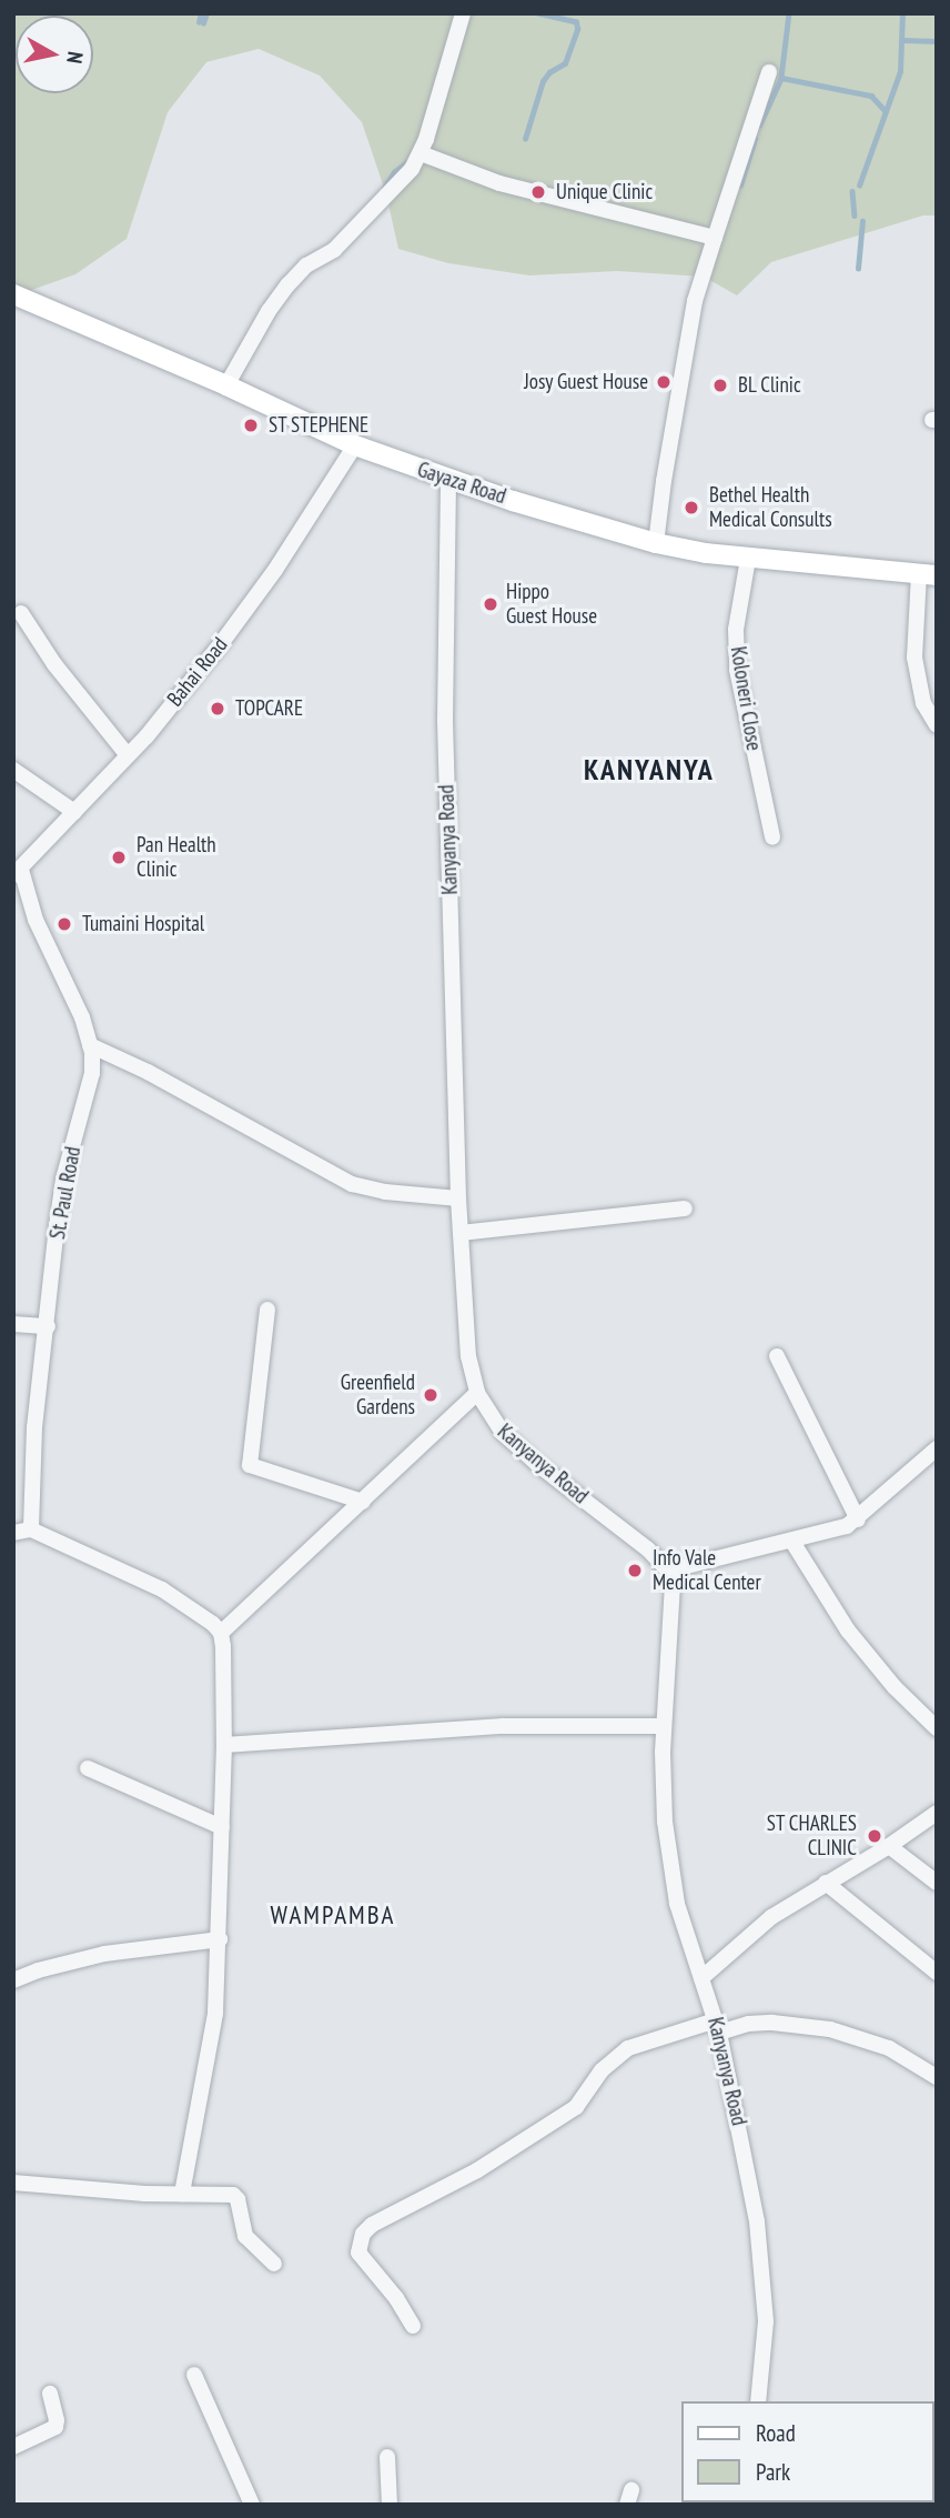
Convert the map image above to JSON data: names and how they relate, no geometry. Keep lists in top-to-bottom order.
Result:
{
  "streets": {
    "main road": ["Gayaza Road"],
    "street": [
      "Bahai Road",
      "Koloneri Close",
      "Kanyanya Road",
      "St. Paul Road"
    ]
  },
  "crossings": [
    ["Gayaza Road", "Bahai Road"],
    ["Gayaza Road", "Koloneri Close"],
    ["Gayaza Road", "Kanyanya Road"],
    ["Bahai Road", "St. Paul Road"]
  ],
  "districts": ["KANYANYA", "WAMPAMBA"],
  "places": [
    "Unique Clinic",
    "Josy Guest House",
    "BL Clinic",
    "ST STEPHENE",
    "Bethel Health Medical Consults",
    "Hippo Guest House",
    "TOPCARE",
    "Pan Health Clinic",
    "Tumaini Hospital",
    "Greenfield Gardens",
    "Info Vale Medical Center",
    "ST CHARLES CLINIC"
  ],
  "legend": ["Road", "Park"],
  "north": "right"
}
